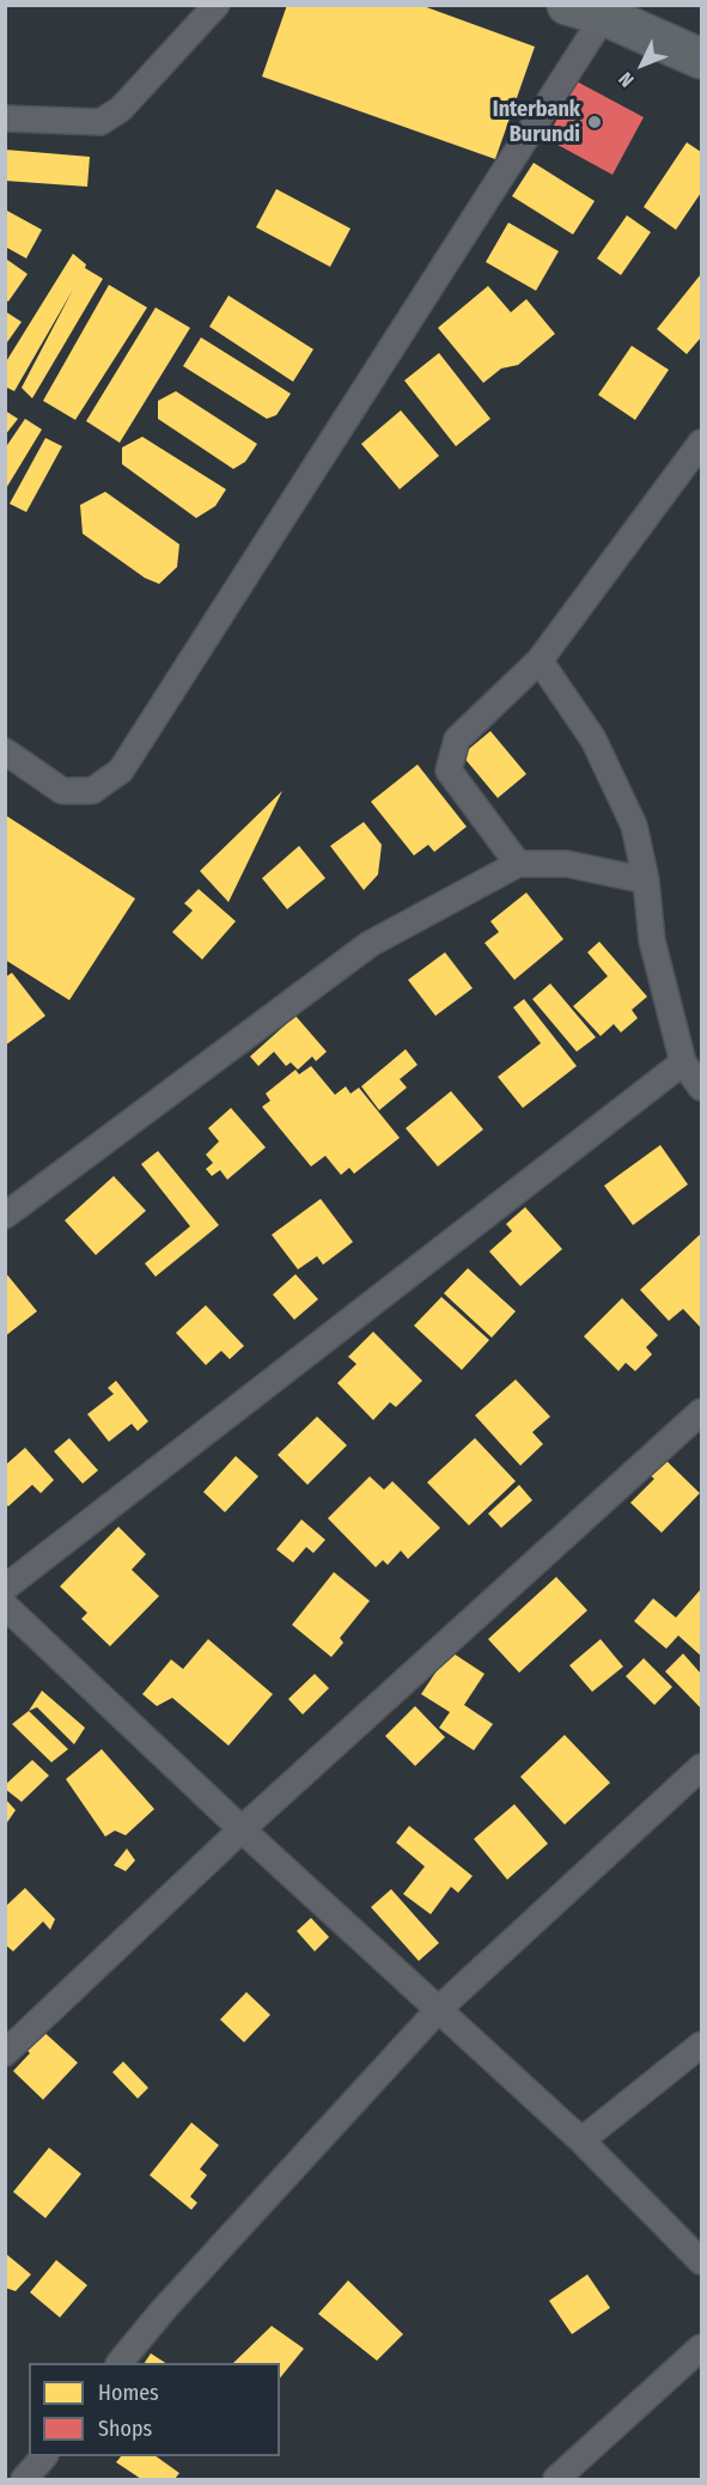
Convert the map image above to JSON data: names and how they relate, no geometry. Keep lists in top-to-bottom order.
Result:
{
  "places": ["Interbank Burundi"],
  "legend": ["Homes", "Shops"],
  "north": "bottom left"
}
